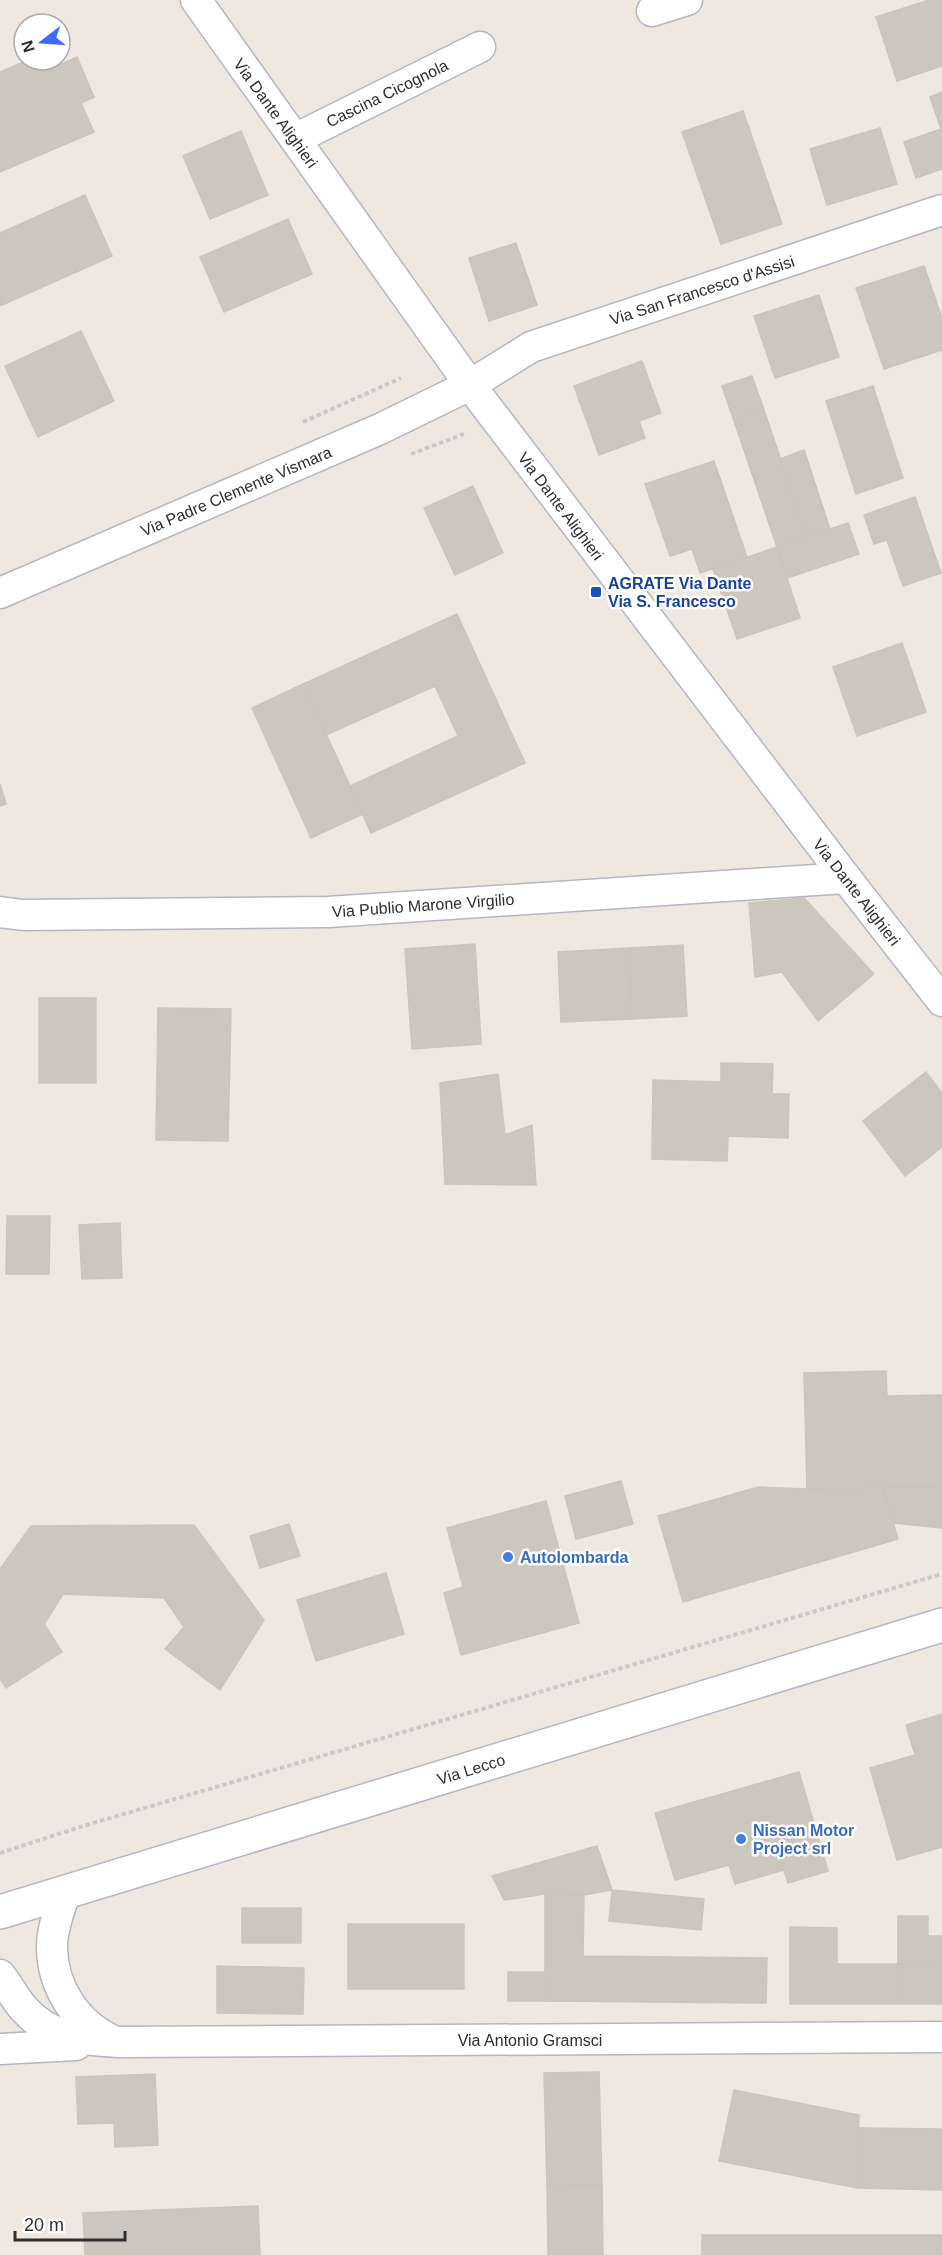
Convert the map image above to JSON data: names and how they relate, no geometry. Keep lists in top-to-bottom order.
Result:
{
  "streets": {
    "street": [
      "Cascina Cicognola",
      "Via Dante Alighieri",
      "Via San Francesco d'Assisi",
      "Via Padre Clemente Vismara",
      "Via Publio Marone Virgilio",
      "Via Lecco",
      "Via Antonio Gramsci"
    ]
  },
  "crossings": [
    ["Cascina Cicognola", "Via Dante Alighieri"],
    ["Via Dante Alighieri", "Via San Francesco d'Assisi"],
    ["Via Dante Alighieri", "Via Padre Clemente Vismara"],
    ["Via Dante Alighieri", "Via Publio Marone Virgilio"],
    ["Via San Francesco d'Assisi", "Via Padre Clemente Vismara"],
    ["Via Lecco", "Via Antonio Gramsci"]
  ],
  "places": {
    "transit": ["AGRATE Via Dante Via S. Francesco"],
    "other": ["Autolombarda", "Nissan Motor Project srl"]
  },
  "scale_bar": "20 m",
  "north": "left"
}
